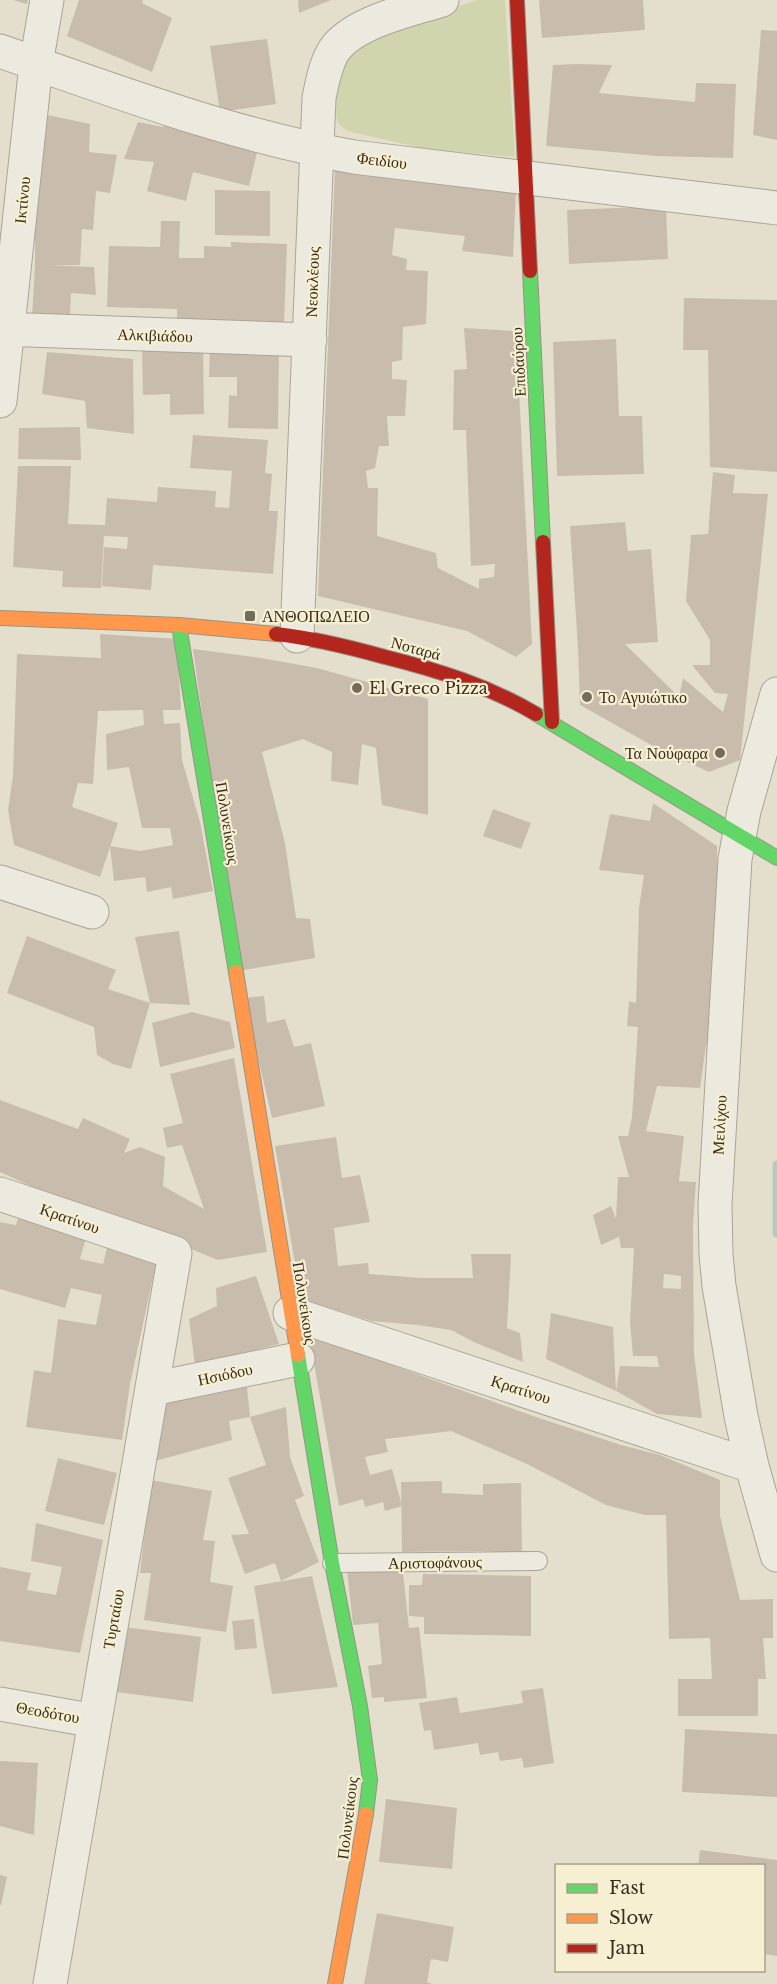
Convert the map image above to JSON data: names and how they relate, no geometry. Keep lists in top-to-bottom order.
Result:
{
  "streets": {
    "street": [
      "Φειδίου",
      "Ικτίνου",
      "Νεοκλέους",
      "Αλκιβιάδου",
      "Επιδαύρου",
      "Νοταρά",
      "Πολυνείκους",
      "Μειλίχου",
      "Κρατίνου",
      "Ησιόδου",
      "Τυρταίου",
      "Θεοδότου"
    ],
    "lane": ["Αριστοφάνους"]
  },
  "crossings": [
    ["Φειδίου", "Ικτίνου"],
    ["Φειδίου", "Νεοκλέους"],
    ["Φειδίου", "Επιδαύρου"],
    ["Ικτίνου", "Αλκιβιάδου"],
    ["Νεοκλέους", "Αλκιβιάδου"],
    ["Νεοκλέους", "Νοταρά"],
    ["Επιδαύρου", "Νοταρά"],
    ["Νοταρά", "Πολυνείκους"],
    ["Νοταρά", "Μειλίχου"],
    ["Πολυνείκους", "Κρατίνου"],
    ["Πολυνείκους", "Ησιόδου"],
    ["Πολυνείκους", "Αριστοφάνους"],
    ["Μειλίχου", "Κρατίνου"],
    ["Κρατίνου", "Τυρταίου"],
    ["Ησιόδου", "Τυρταίου"],
    ["Τυρταίου", "Θεοδότου"]
  ],
  "places": {
    "transit": ["ΑΝΘΟΠΩΛΕΙΟ"],
    "other": ["El Greco Pizza", "Το Αγυιώτικο", "Τα Νούφαρα"]
  },
  "legend": ["Fast", "Slow", "Jam"]
}
